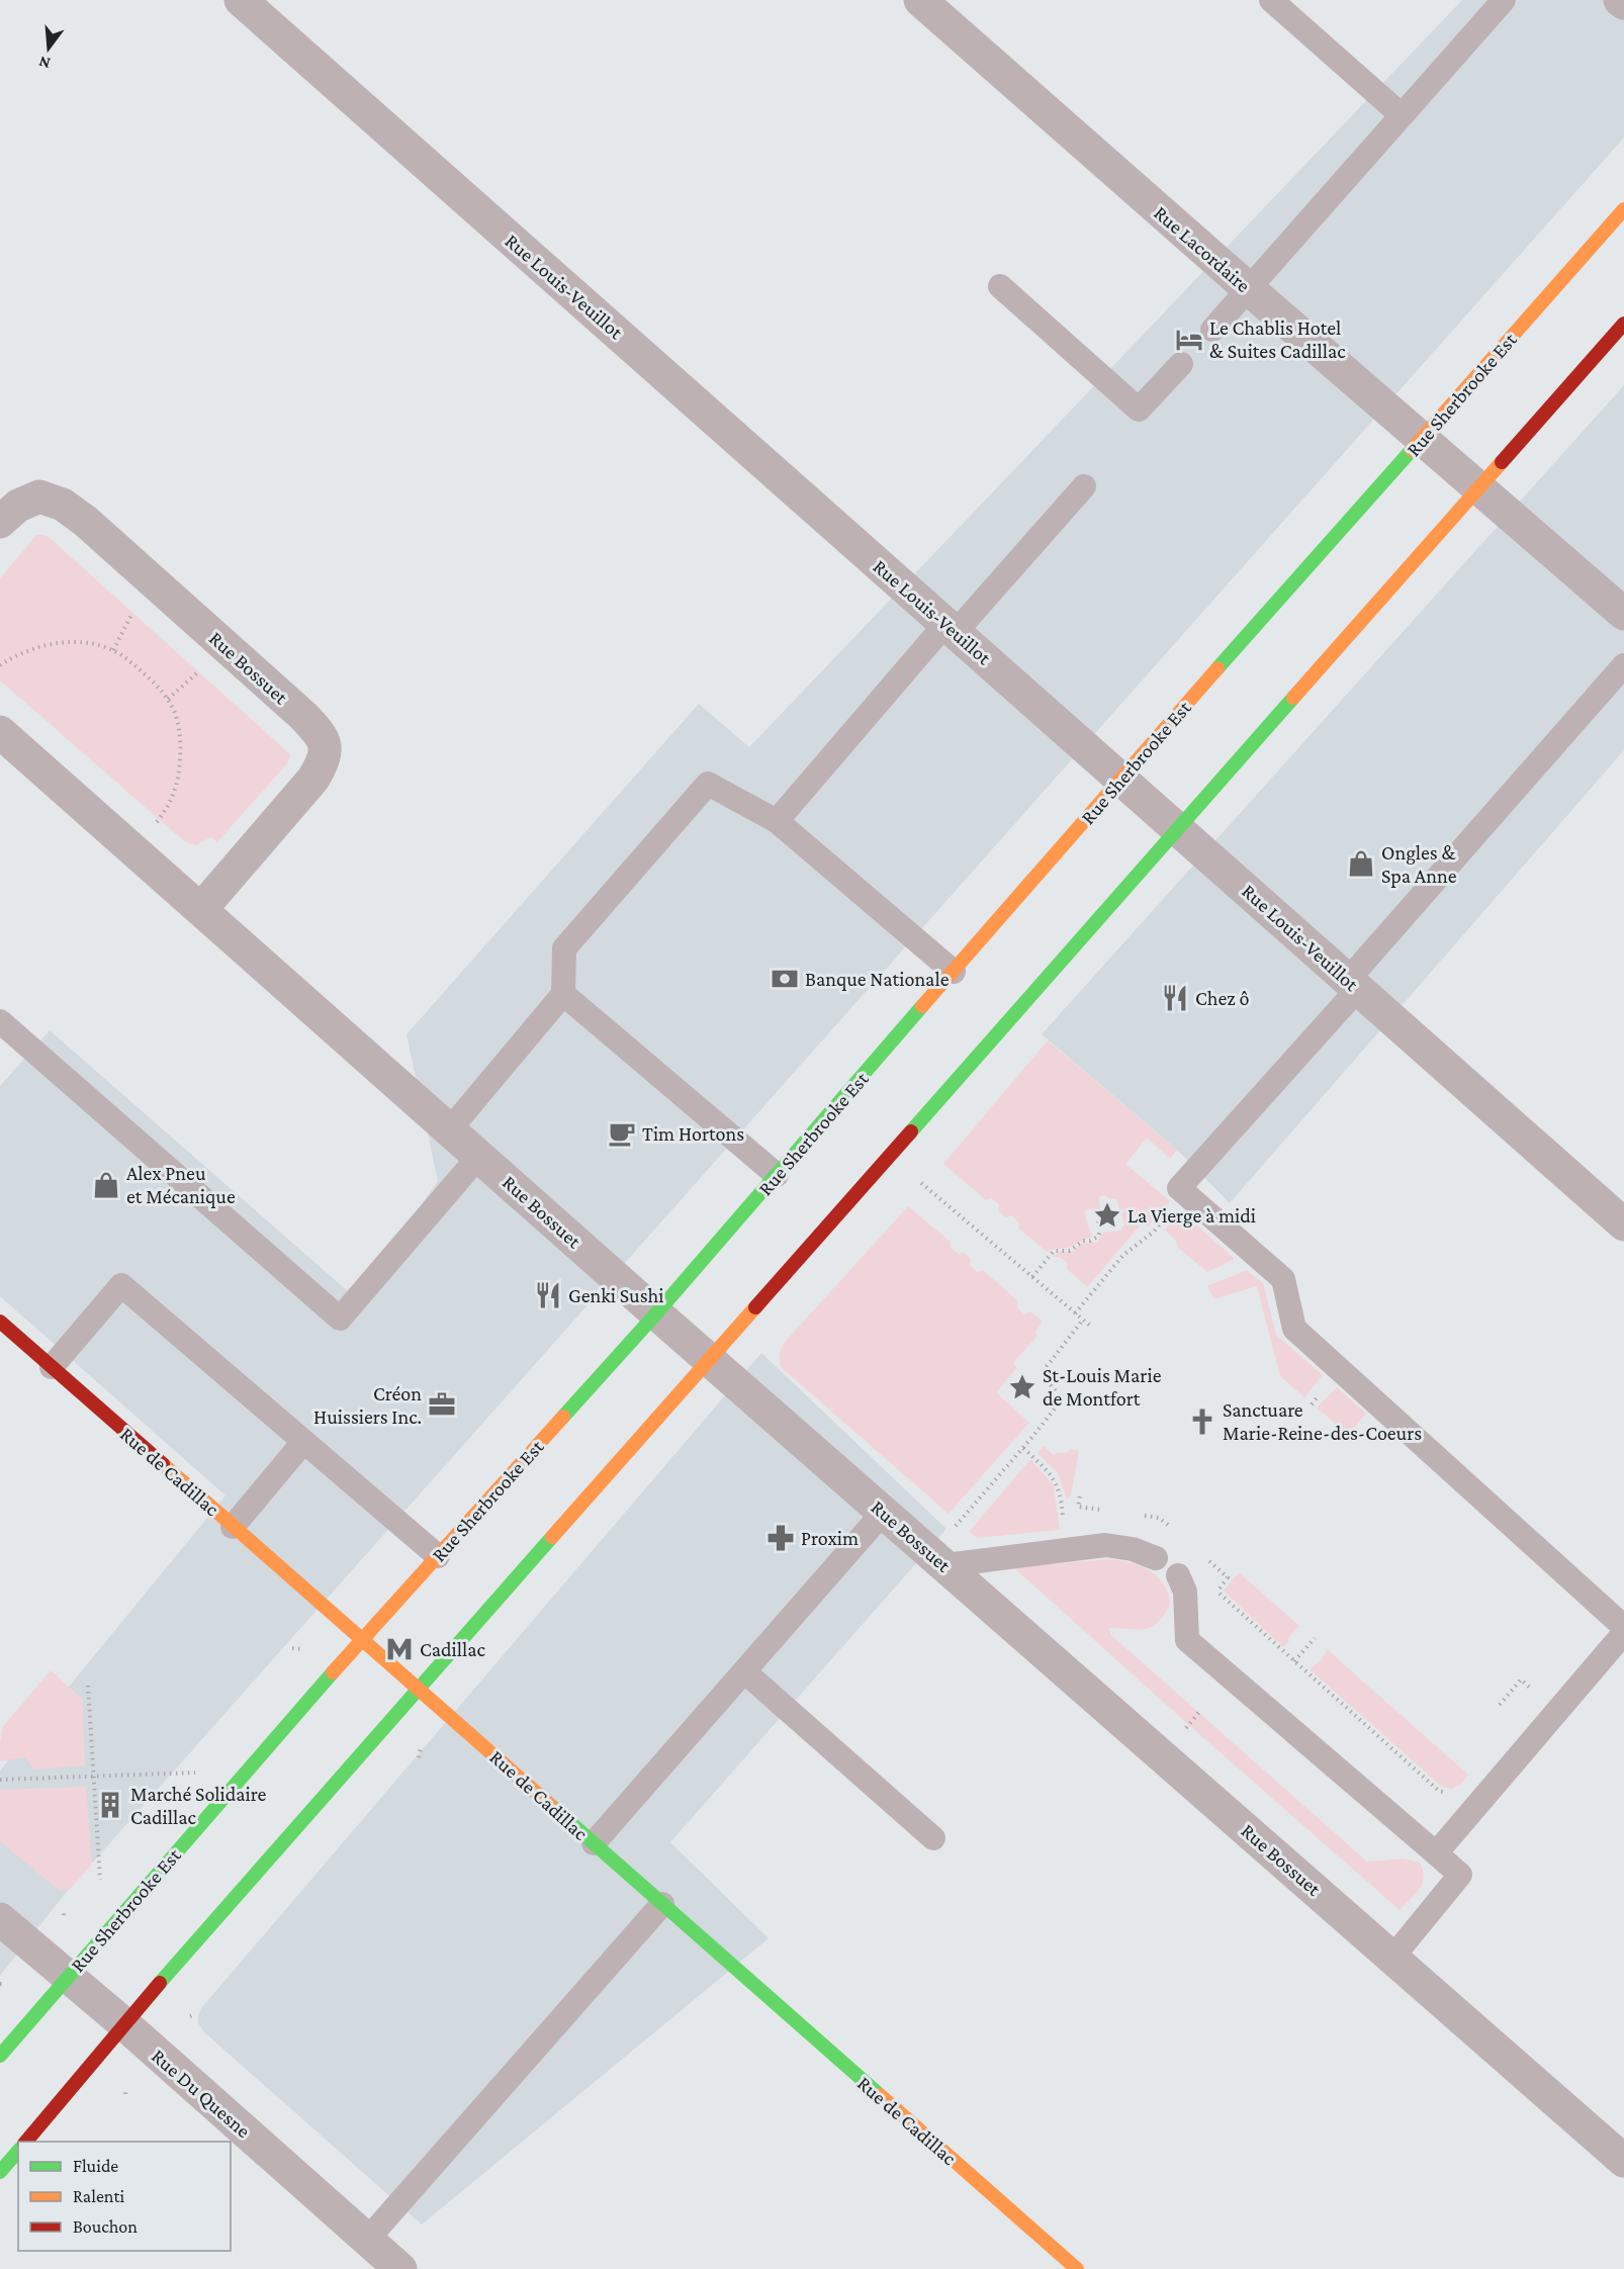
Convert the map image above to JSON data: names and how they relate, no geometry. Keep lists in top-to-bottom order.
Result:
{
  "streets": {
    "main road": ["Rue Sherbrooke Est", "Rue de Cadillac"],
    "street": [
      "Rue Lacordaire",
      "Rue Louis-Veuillot",
      "Rue Bossuet",
      "Rue Du Quesne"
    ]
  },
  "crossings": [
    ["Rue Lacordaire", "Rue Sherbrooke Est"],
    ["Rue Louis-Veuillot", "Rue Sherbrooke Est"],
    ["Rue Sherbrooke Est", "Rue Bossuet"],
    ["Rue Sherbrooke Est", "Rue de Cadillac"],
    ["Rue Sherbrooke Est", "Rue Du Quesne"]
  ],
  "places": {
    "hotel": ["Le Chablis Hotel & Suites Cadillac"],
    "shop": ["Ongles & Spa Anne", "Alex Pneu et Mécanique"],
    "bank": ["Banque Nationale"],
    "restaurant": ["Chez ô", "Genki Sushi"],
    "cafe": ["Tim Hortons"],
    "place": ["La Vierge à midi", "St-Louis Marie de Montfort"],
    "office": ["Créon Huissiers Inc."],
    "church": ["Sanctuare Marie-Reine-des-Coeurs"],
    "pharmacy": ["Proxim"],
    "metro station": ["Cadillac"],
    "building": ["Marché Solidaire Cadillac"]
  },
  "legend": ["Fluide", "Ralenti", "Bouchon"],
  "north": "bottom"
}
